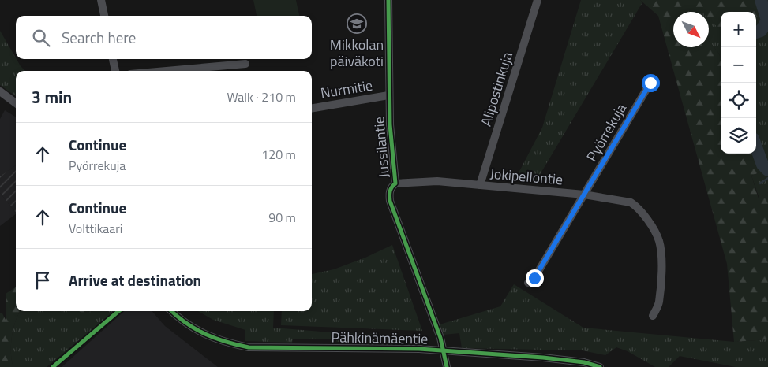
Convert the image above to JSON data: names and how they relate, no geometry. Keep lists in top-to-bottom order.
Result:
{
  "streets": {
    "street": [
      "Nurmitie",
      "Alipostinkuja",
      "Pyörrekuja",
      "Jussilantie",
      "Jokipellontie",
      "Pähkinämäentie"
    ]
  },
  "crossings": [
    ["Nurmitie", "Jussilantie"],
    ["Alipostinkuja", "Jokipellontie"],
    ["Pyörrekuja", "Jokipellontie"],
    ["Jussilantie", "Jokipellontie"],
    ["Jussilantie", "Pähkinämäentie"]
  ],
  "places": {
    "school or university": ["Mikkolan päiväkoti"]
  },
  "north": "bottom right",
  "page": {
    "map_buttons": ["+", "−"],
    "search": "Search here",
    "heading": ["3 min", "Walk · 210 m"],
    "list": [
      ["Continue", "Pyörrekuja", "120 m"],
      ["Continue", "Volttikaari", "90 m"],
      "Arrive at destination"
    ]
  }
}
